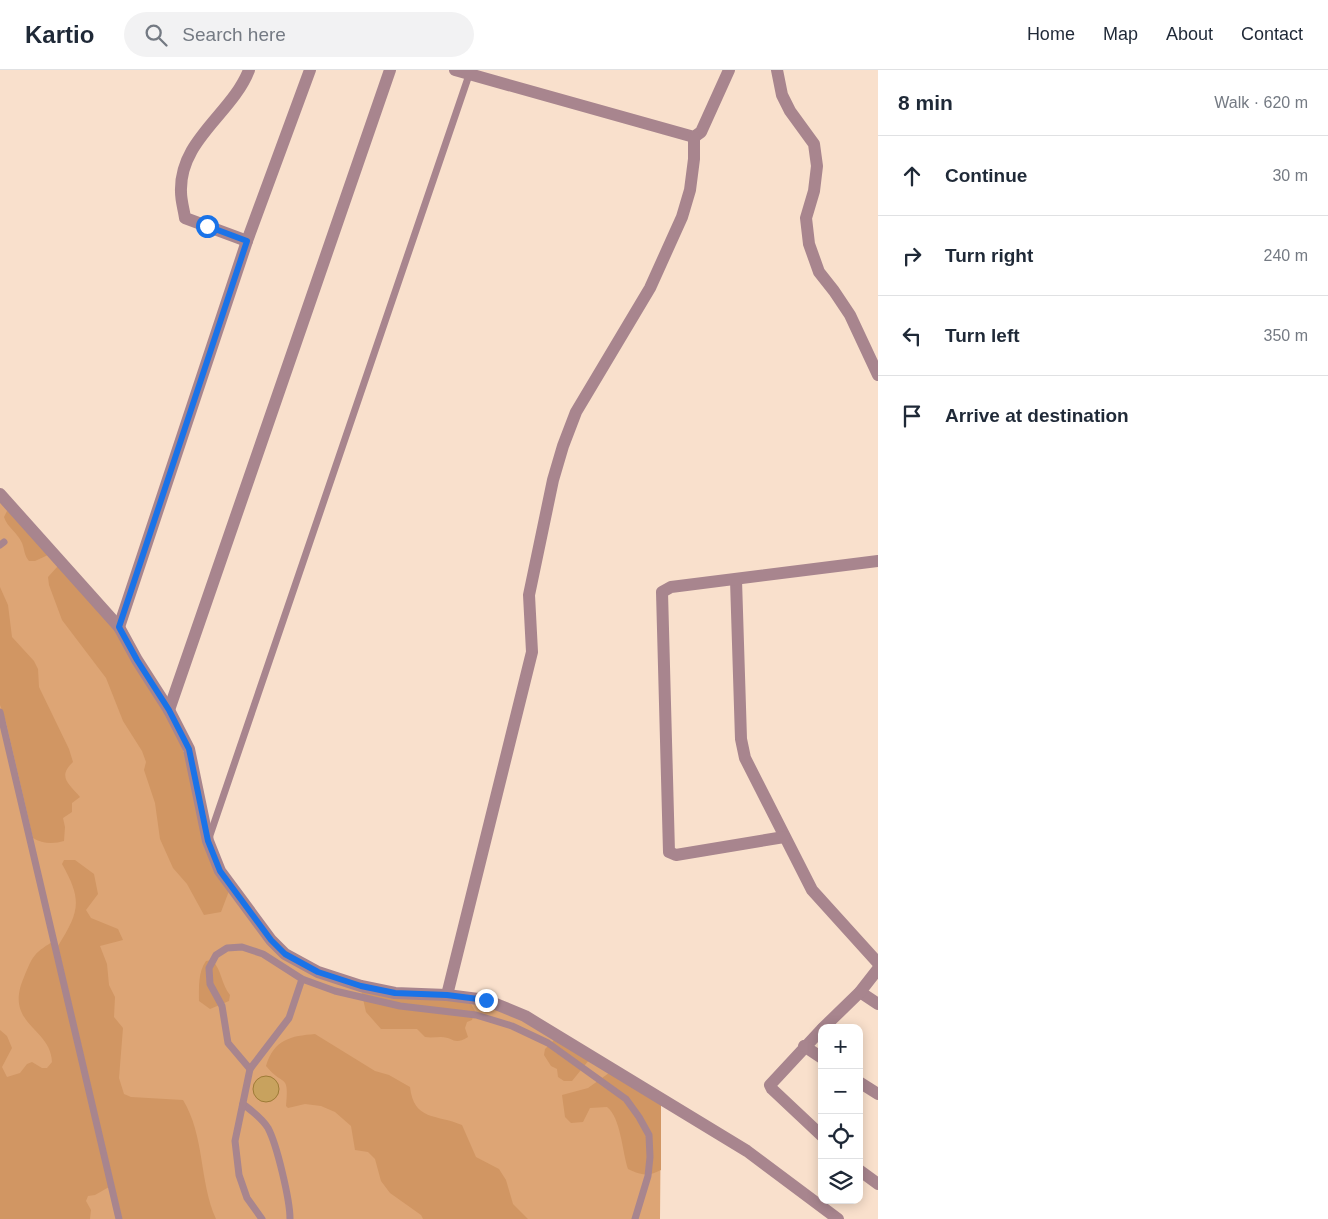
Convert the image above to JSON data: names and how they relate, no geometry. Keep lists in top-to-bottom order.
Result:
{
  "page": {
    "header": "Kartio",
    "search": "Search here",
    "nav": [
      "Home",
      "Map",
      "About",
      "Contact"
    ],
    "heading": ["8 min", "Walk · 620 m"],
    "list": [
      ["Continue", "30 m"],
      ["Turn right", "240 m"],
      ["Turn left", "350 m"],
      "Arrive at destination"
    ],
    "map_buttons": ["+", "−"]
  }
}
